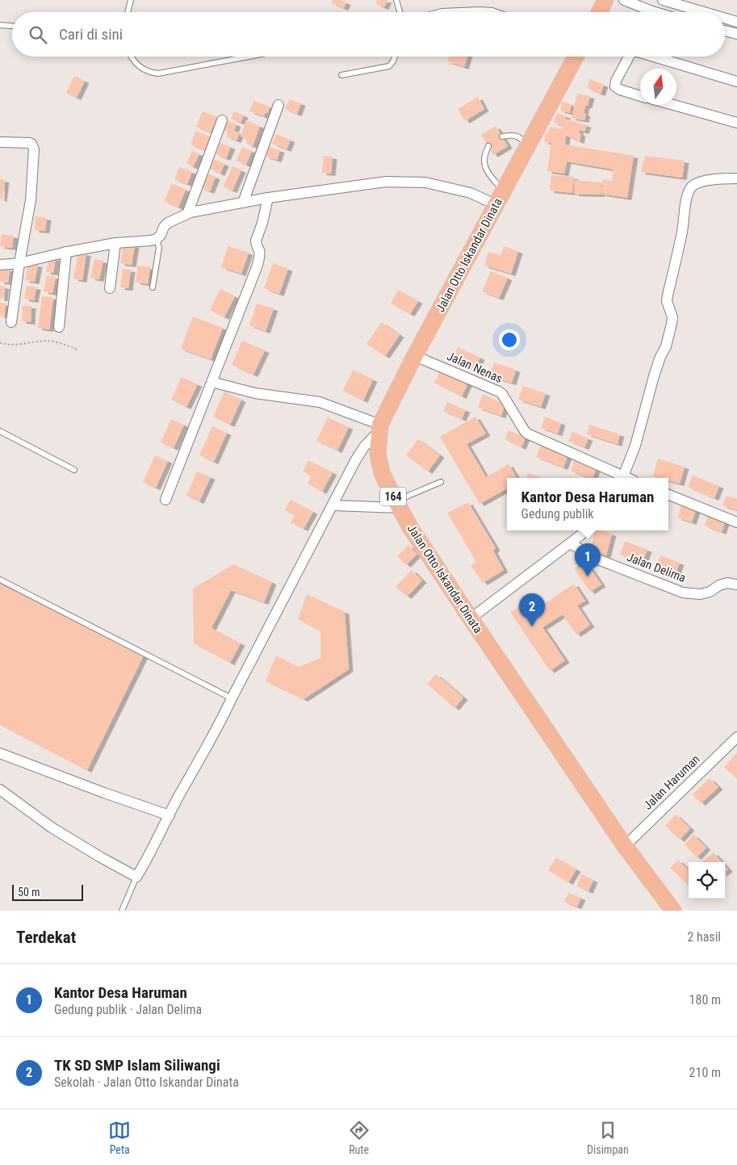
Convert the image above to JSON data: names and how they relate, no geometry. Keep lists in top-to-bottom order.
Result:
{
  "streets": {
    "main road": ["Jalan Otto Iskandar Dinata", "164"],
    "street": ["Jalan Nenas", "Jalan Delima", "Jalan Haruman"]
  },
  "crossings": [
    ["Jalan Otto Iskandar Dinata", "Jalan Nenas"],
    ["Jalan Otto Iskandar Dinata", "Jalan Haruman"]
  ],
  "scale_bar": "50 m",
  "north": "top",
  "page": {
    "search": "Cari di sini",
    "popup": ["Kantor Desa Haruman", "Gedung publik"],
    "pins": ["1", "2"],
    "scale": "50 m",
    "heading": ["Terdekat", "2 hasil"],
    "list": [
      {
        "mark": "1",
        "name": "Kantor Desa Haruman",
        "note": "Gedung publik · Jalan Delima",
        "value": "180 m"
      },
      {
        "mark": "2",
        "name": "TK SD SMP Islam Siliwangi",
        "note": "Sekolah · Jalan Otto Iskandar Dinata",
        "value": "210 m"
      }
    ],
    "nav": ["Peta", "Rute", "Disimpan"]
  }
}
